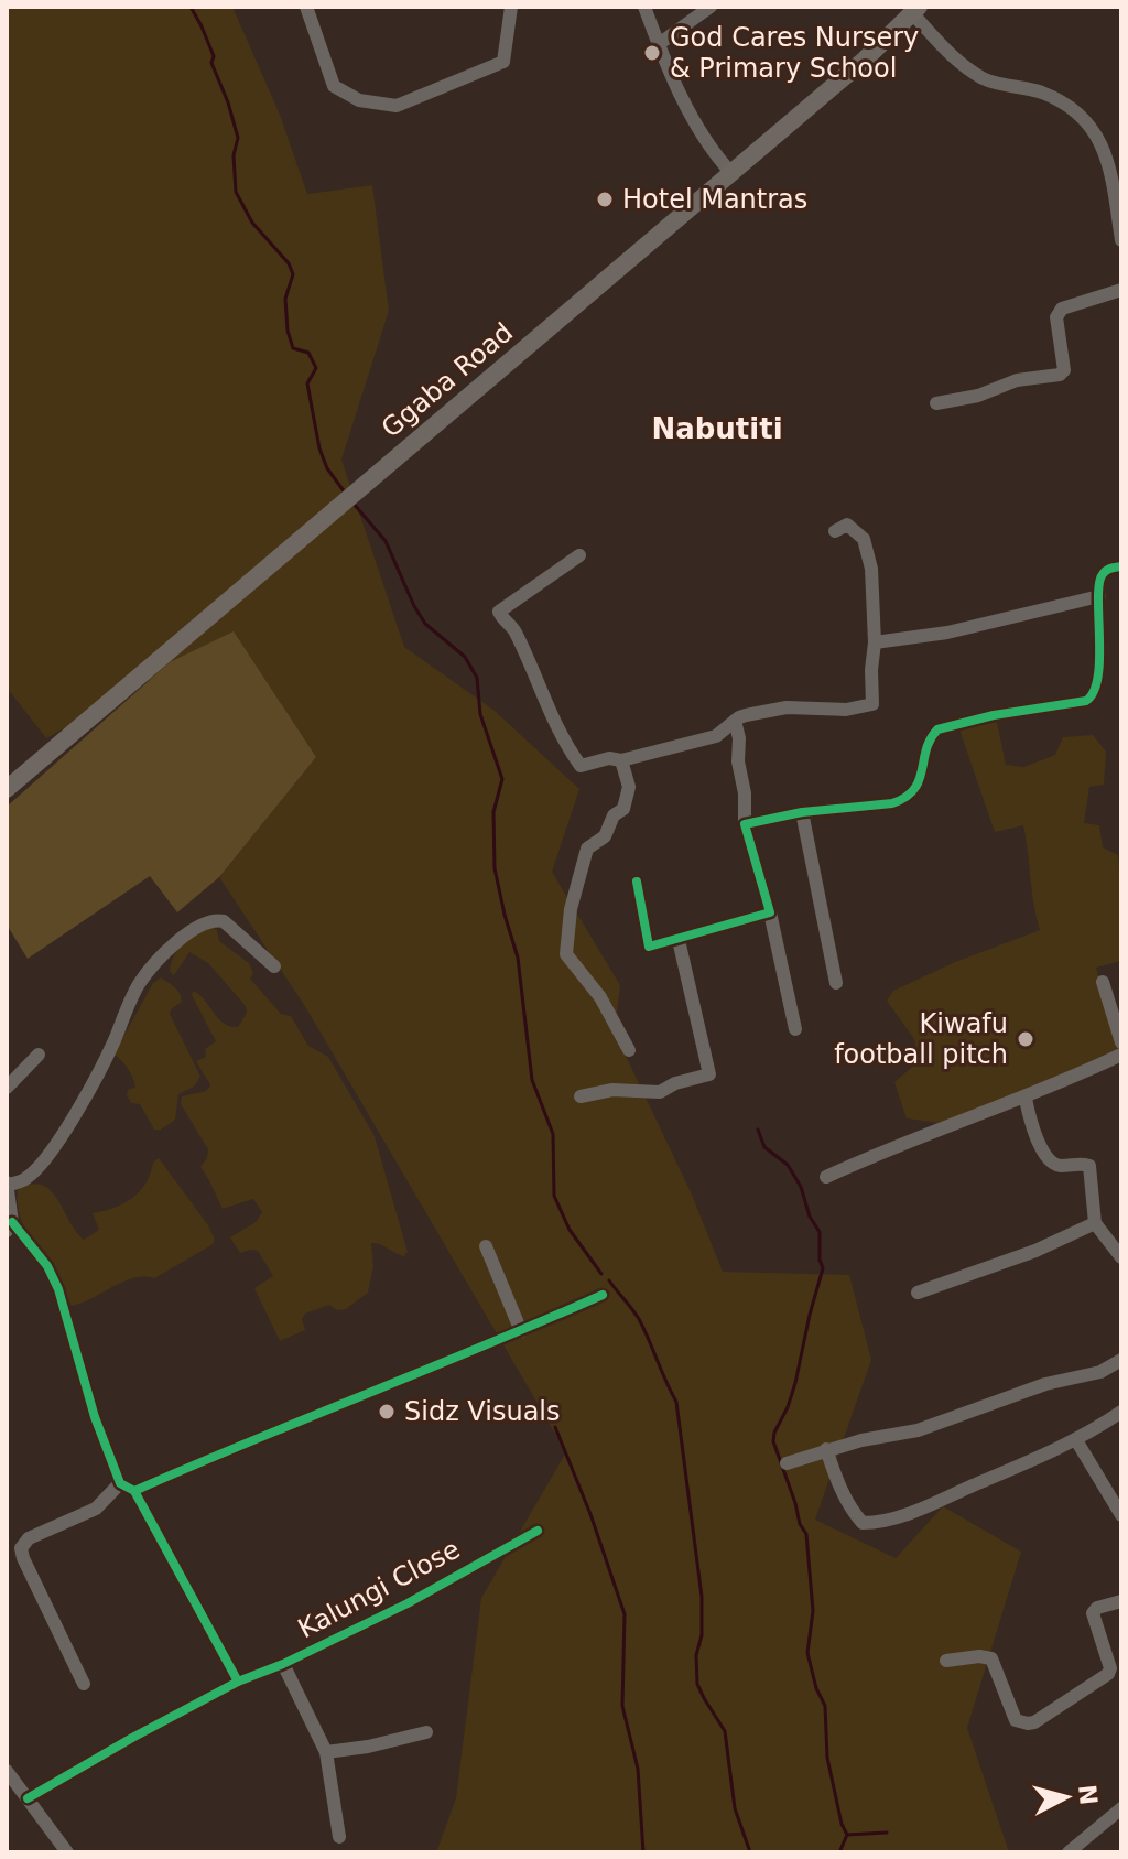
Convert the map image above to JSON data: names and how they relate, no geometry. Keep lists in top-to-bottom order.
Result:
{
  "streets": {
    "main road": ["Ggaba Road"],
    "street": ["Kalungi Close"]
  },
  "districts": ["Nabutiti"],
  "places": [
    "God Cares Nursery & Primary School",
    "Hotel Mantras",
    "Kiwafu football pitch",
    "Sidz Visuals"
  ],
  "north": "right"
}
